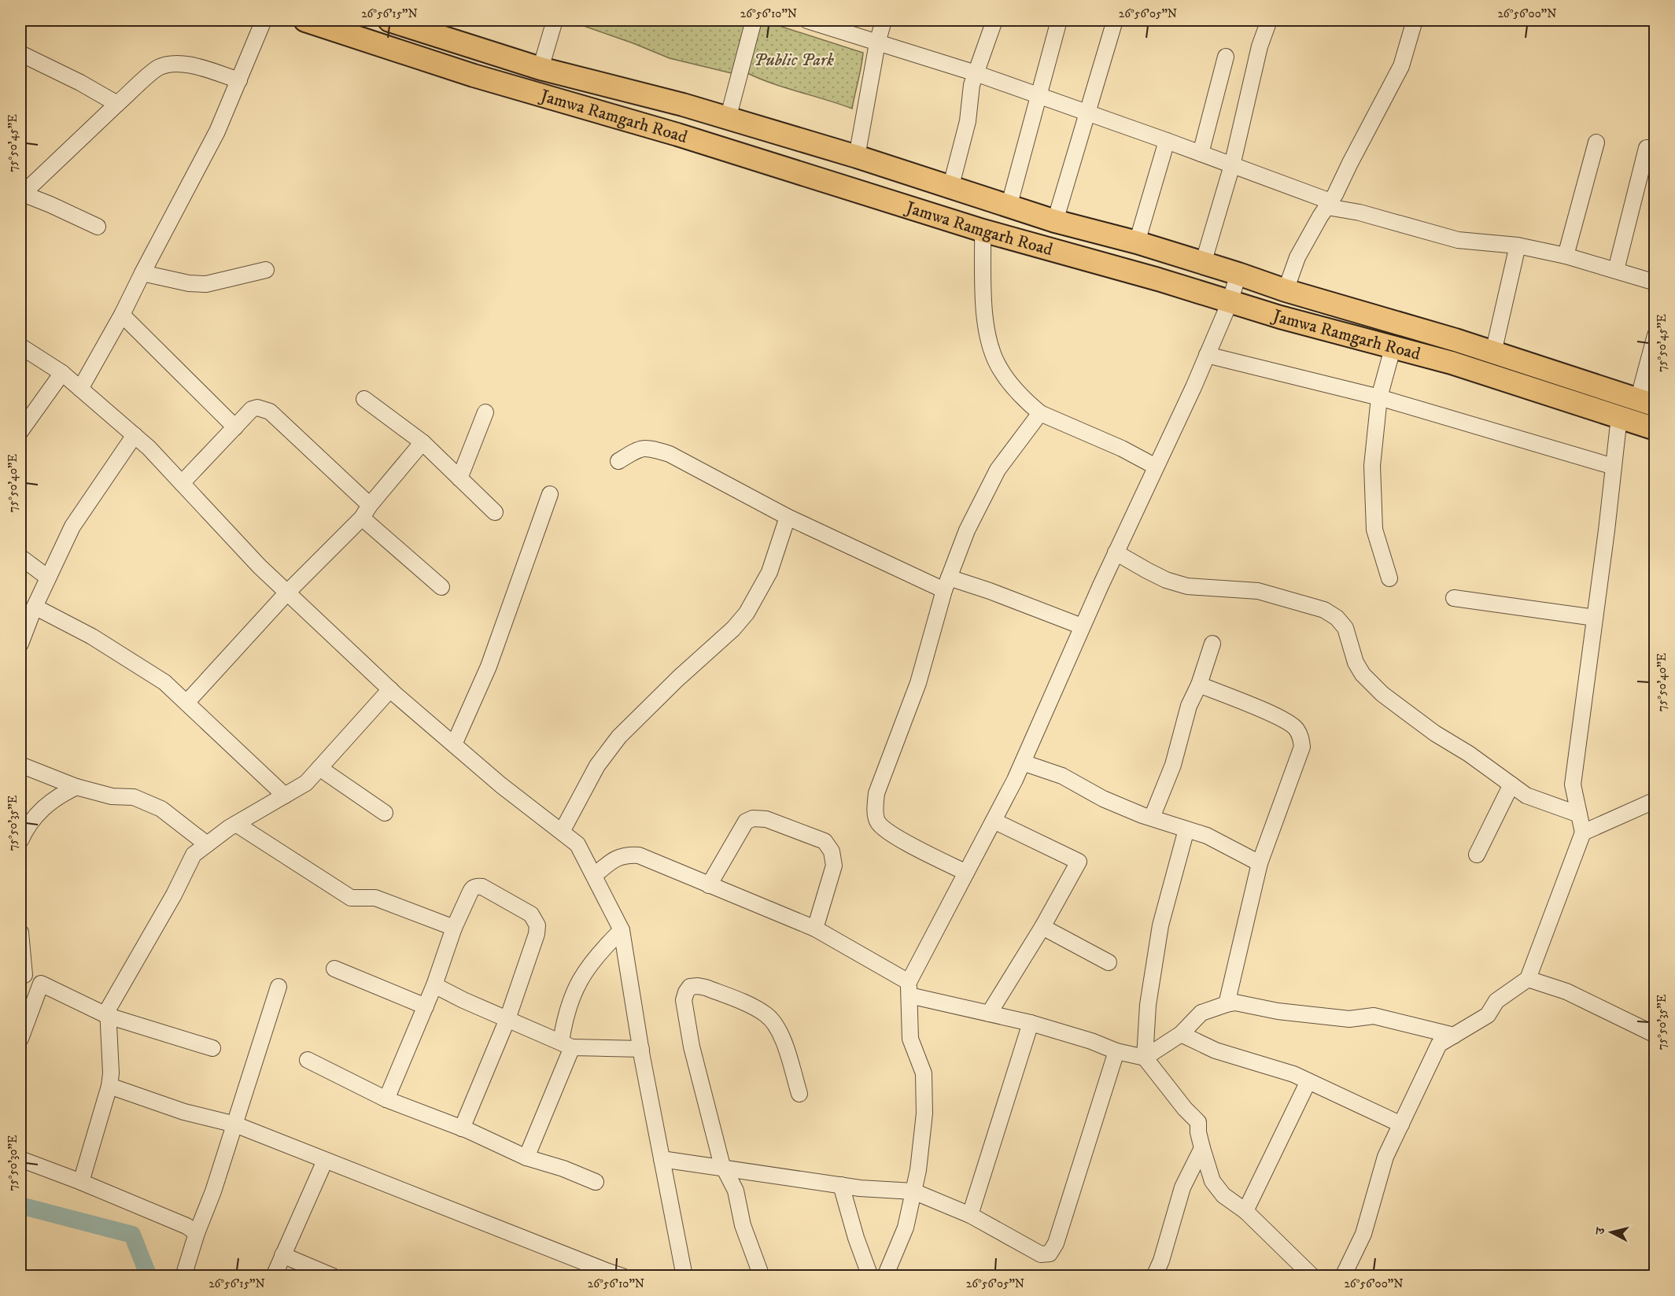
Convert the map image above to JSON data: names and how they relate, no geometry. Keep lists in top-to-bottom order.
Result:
{
  "streets": {
    "highway": ["Jamwa Ramgarh Road"]
  },
  "parks": ["Public Park"],
  "north": "left",
  "coordinates": [
    "26°56'15\"N",
    "26°56'10\"N",
    "26°56'05\"N",
    "26°56'00\"N",
    "75°50'45\"E",
    "75°50'40\"E",
    "75°50'35\"E",
    "75°50'30\"E"
  ]
}
